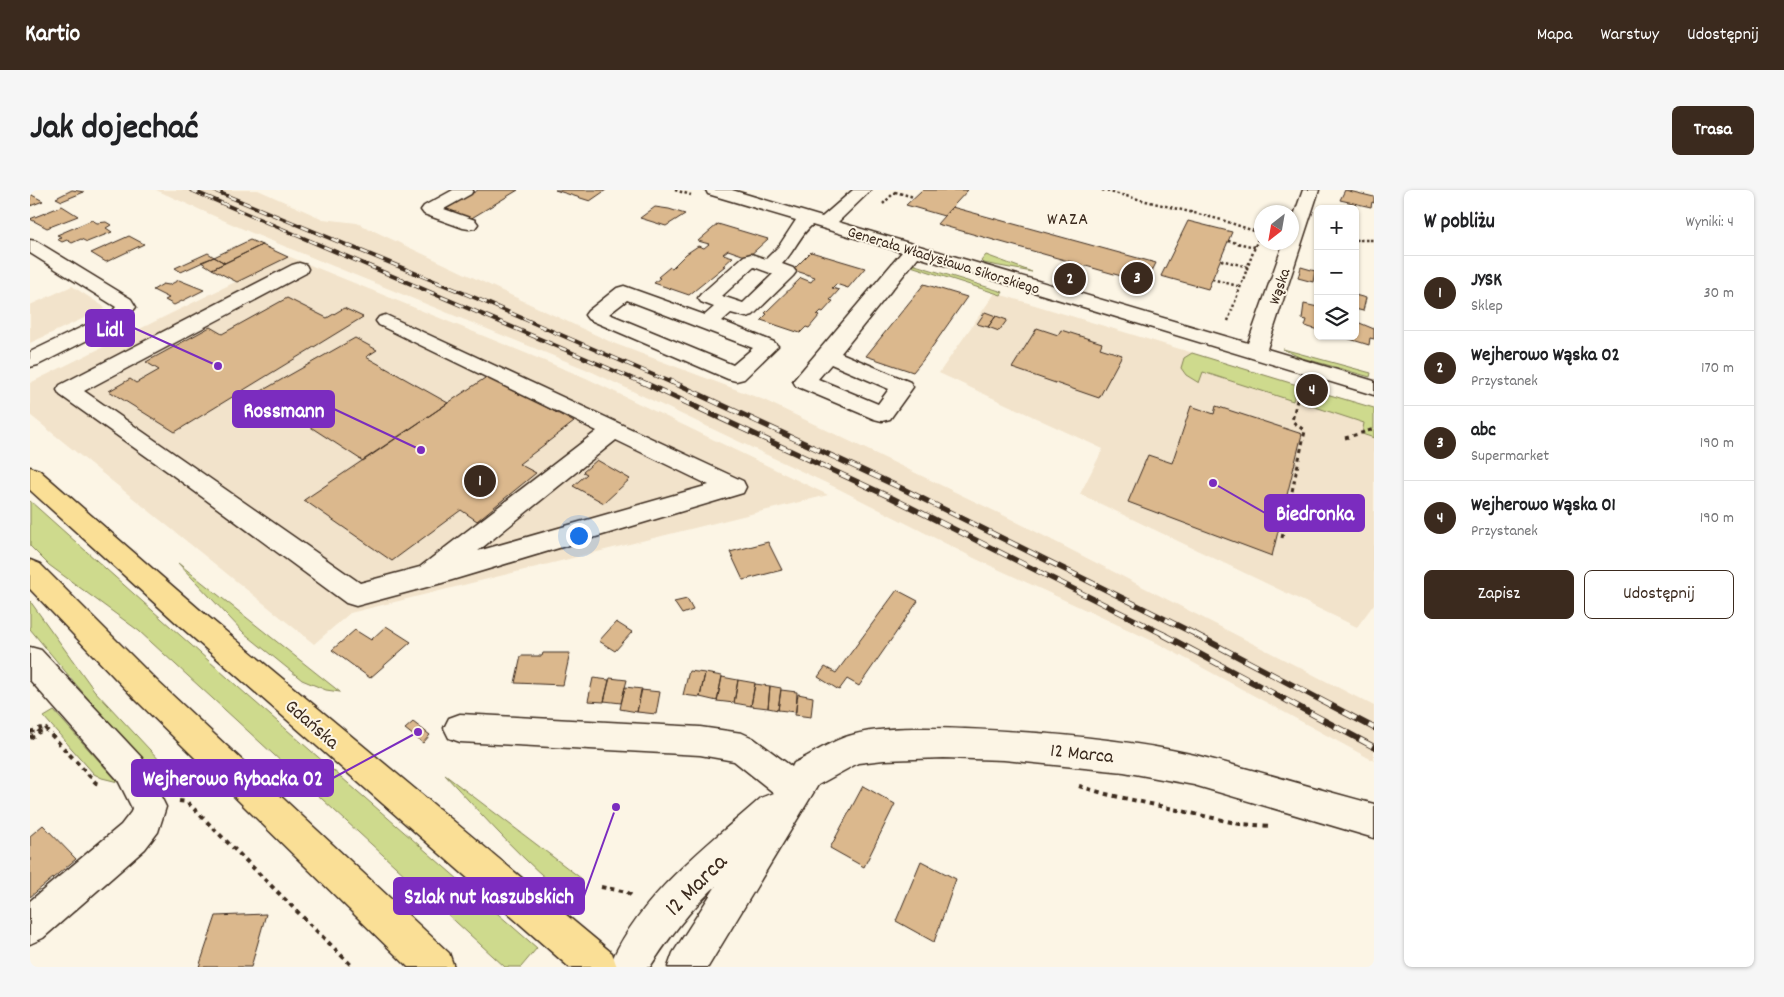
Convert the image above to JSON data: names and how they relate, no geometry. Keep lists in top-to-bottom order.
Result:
{
  "streets": {
    "main road": ["Gdańska"],
    "street": ["Generała Władysława Sikorskiego", "Wąska", "12 Marca"]
  },
  "crossings": [
    ["Generała Władysława Sikorskiego", "Wąska"]
  ],
  "districts": ["WAZA"],
  "places": [
    "Lidl",
    "Rossmann",
    "Biedronka",
    "Wejherowo Rybacka 02",
    "Szlak nut kaszubskich"
  ],
  "north": "bottom left",
  "page": {
    "header": "Kartio",
    "nav": ["Mapa", "Warstwy", "Udostępnij"],
    "title": "Jak dojechać",
    "buttons": [
      "Trasa",
      ["Zapisz", "Udostępnij"]
    ],
    "heading": ["W pobliżu", "Wyniki: 4"],
    "map_buttons": ["+", "−"],
    "list": [
      {
        "mark": "1",
        "name": "JYSK",
        "note": "Sklep",
        "value": "30 m"
      },
      {
        "mark": "2",
        "name": "Wejherowo Wąska 02",
        "note": "Przystanek",
        "value": "170 m"
      },
      {
        "mark": "3",
        "name": "abc",
        "note": "Supermarket",
        "value": "190 m"
      },
      {
        "mark": "4",
        "name": "Wejherowo Wąska 01",
        "note": "Przystanek",
        "value": "190 m"
      }
    ],
    "pins": [
      "3",
      "2",
      "4",
      "1"
    ]
  }
}
